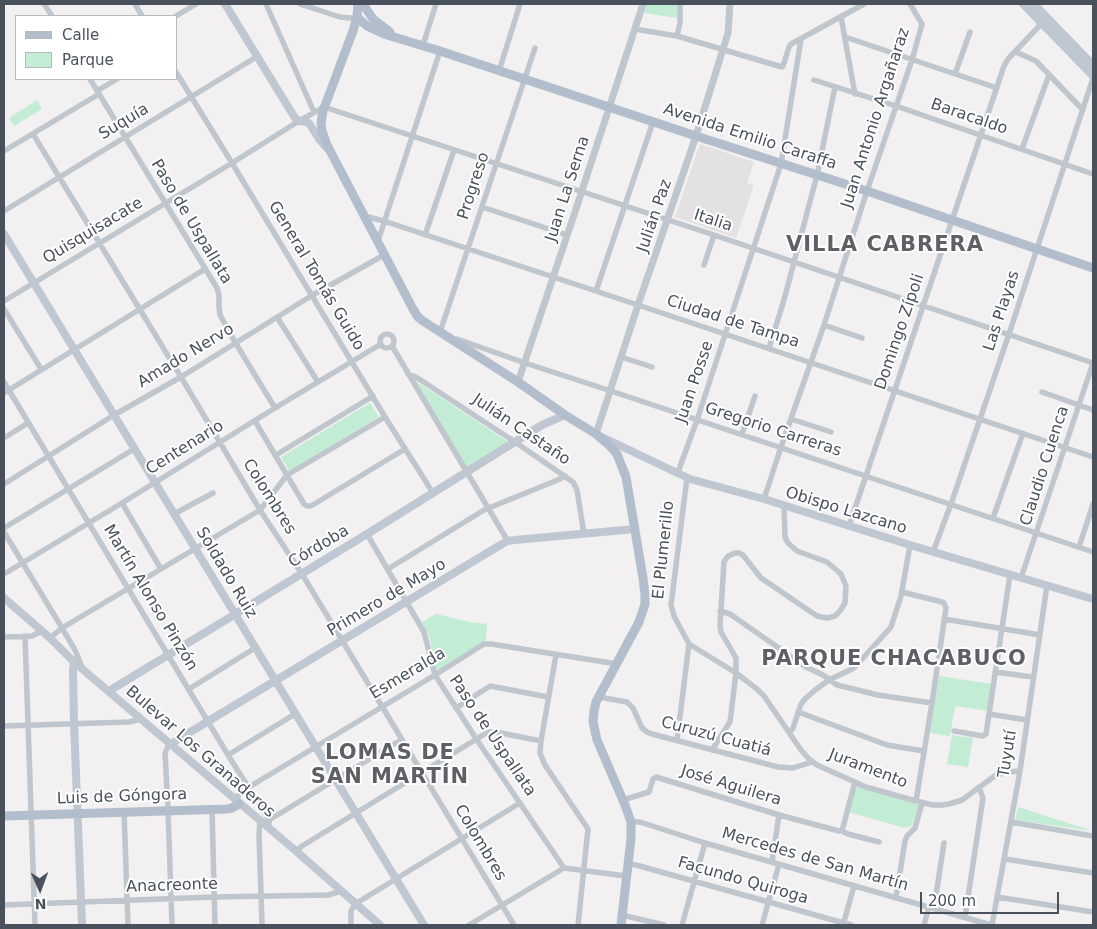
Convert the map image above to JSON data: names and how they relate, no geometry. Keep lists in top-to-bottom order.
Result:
{
  "streets": {
    "main road": [
      "Avenida Emilio Caraffa",
      "Obispo Lazcano",
      "Córdoba",
      "Soldado Ruiz",
      "Primero de Mayo",
      "Bulevar Los Granaderos",
      "Luis de Góngora"
    ],
    "street": [
      "Baracaldo",
      "Juan Antonio Argañaraz",
      "Suquía",
      "Progreso",
      "Juan La Serna",
      "Julián Paz",
      "Italia",
      "Paso de Uspallata",
      "Quisquisacate",
      "General Tomás Guido",
      "Las Playas",
      "Ciudad de Tampa",
      "Domingo Zípoli",
      "Amado Nervo",
      "Juan Posse",
      "Julián Castaño",
      "Gregorio Carreras",
      "Centenario",
      "Claudio Cuenca",
      "Colombres",
      "El Plumerillo",
      "Martín Alonso Pinzón",
      "Esmeralda",
      "Curuzú Cuatiá",
      "Tuyutí",
      "Juramento",
      "José Aguilera",
      "Mercedes de San Martín",
      "Facundo Quiroga",
      "Anacreonte"
    ]
  },
  "crossings": [
    ["Baracaldo", "Juan Antonio Argañaraz"],
    ["Baracaldo", "Las Playas"],
    ["Baracaldo", "Domingo Zípoli"],
    ["Juan Antonio Argañaraz", "Avenida Emilio Caraffa"],
    ["Juan Antonio Argañaraz", "Italia"],
    ["Juan Antonio Argañaraz", "Ciudad de Tampa"],
    ["Juan Antonio Argañaraz", "Gregorio Carreras"],
    ["Juan Antonio Argañaraz", "Obispo Lazcano"],
    ["Suquía", "Paso de Uspallata"],
    ["Suquía", "General Tomás Guido"],
    ["Suquía", "Colombres"],
    ["Avenida Emilio Caraffa", "Progreso"],
    ["Avenida Emilio Caraffa", "Juan La Serna"],
    ["Avenida Emilio Caraffa", "Julián Paz"],
    ["Avenida Emilio Caraffa", "Las Playas"],
    ["Avenida Emilio Caraffa", "Domingo Zípoli"],
    ["Avenida Emilio Caraffa", "Juan Posse"],
    ["Progreso", "Italia"],
    ["Progreso", "Ciudad de Tampa"],
    ["Progreso", "Gregorio Carreras"],
    ["Juan La Serna", "Italia"],
    ["Juan La Serna", "Ciudad de Tampa"],
    ["Juan La Serna", "Gregorio Carreras"],
    ["Julián Paz", "Italia"],
    ["Julián Paz", "Ciudad de Tampa"],
    ["Julián Paz", "Gregorio Carreras"],
    ["Julián Paz", "Obispo Lazcano"],
    ["Italia", "Quisquisacate"],
    ["Italia", "Las Playas"],
    ["Italia", "Domingo Zípoli"],
    ["Italia", "Juan Posse"],
    ["Italia", "Claudio Cuenca"],
    ["Paso de Uspallata", "Quisquisacate"],
    ["Paso de Uspallata", "Amado Nervo"],
    ["Paso de Uspallata", "Centenario"],
    ["Paso de Uspallata", "Córdoba"],
    ["Paso de Uspallata", "Primero de Mayo"],
    ["Paso de Uspallata", "Esmeralda"],
    ["Quisquisacate", "General Tomás Guido"],
    ["Quisquisacate", "Colombres"],
    ["Quisquisacate", "Soldado Ruiz"],
    ["General Tomás Guido", "Amado Nervo"],
    ["General Tomás Guido", "Centenario"],
    ["General Tomás Guido", "Córdoba"],
    ["Las Playas", "Ciudad de Tampa"],
    ["Las Playas", "Gregorio Carreras"],
    ["Las Playas", "Obispo Lazcano"],
    ["Ciudad de Tampa", "Domingo Zípoli"],
    ["Ciudad de Tampa", "Juan Posse"],
    ["Ciudad de Tampa", "Claudio Cuenca"],
    ["Domingo Zípoli", "Gregorio Carreras"],
    ["Domingo Zípoli", "Obispo Lazcano"],
    ["Amado Nervo", "Colombres"],
    ["Amado Nervo", "Soldado Ruiz"],
    ["Amado Nervo", "Martín Alonso Pinzón"],
    ["Juan Posse", "Gregorio Carreras"],
    ["Juan Posse", "Obispo Lazcano"],
    ["Julián Castaño", "Córdoba"],
    ["Julián Castaño", "Primero de Mayo"],
    ["Gregorio Carreras", "Claudio Cuenca"],
    ["Centenario", "Colombres"],
    ["Centenario", "Soldado Ruiz"],
    ["Centenario", "Martín Alonso Pinzón"],
    ["Claudio Cuenca", "Obispo Lazcano"],
    ["Colombres", "Córdoba"],
    ["Colombres", "Primero de Mayo"],
    ["Colombres", "Esmeralda"],
    ["Obispo Lazcano", "El Plumerillo"],
    ["Obispo Lazcano", "Tuyutí"],
    ["Córdoba", "Soldado Ruiz"],
    ["Córdoba", "Martín Alonso Pinzón"],
    ["Córdoba", "Bulevar Los Granaderos"],
    ["El Plumerillo", "Juramento"],
    ["Soldado Ruiz", "Primero de Mayo"],
    ["Soldado Ruiz", "Esmeralda"],
    ["Martín Alonso Pinzón", "Primero de Mayo"],
    ["Martín Alonso Pinzón", "Esmeralda"],
    ["Martín Alonso Pinzón", "Bulevar Los Granaderos"],
    ["Primero de Mayo", "Bulevar Los Granaderos"],
    ["Esmeralda", "Bulevar Los Granaderos"],
    ["Esmeralda", "Luis de Góngora"],
    ["Curuzú Cuatiá", "Juramento"],
    ["Bulevar Los Granaderos", "Luis de Góngora"],
    ["Bulevar Los Granaderos", "Anacreonte"],
    ["Tuyutí", "Juramento"],
    ["Tuyutí", "Mercedes de San Martín"]
  ],
  "districts": ["VILLA CABRERA", "PARQUE CHACABUCO", "LOMAS DE SAN MARTÍN"],
  "legend": ["Calle", "Parque"],
  "scale_bar": "200 m",
  "north": "bottom"
}
